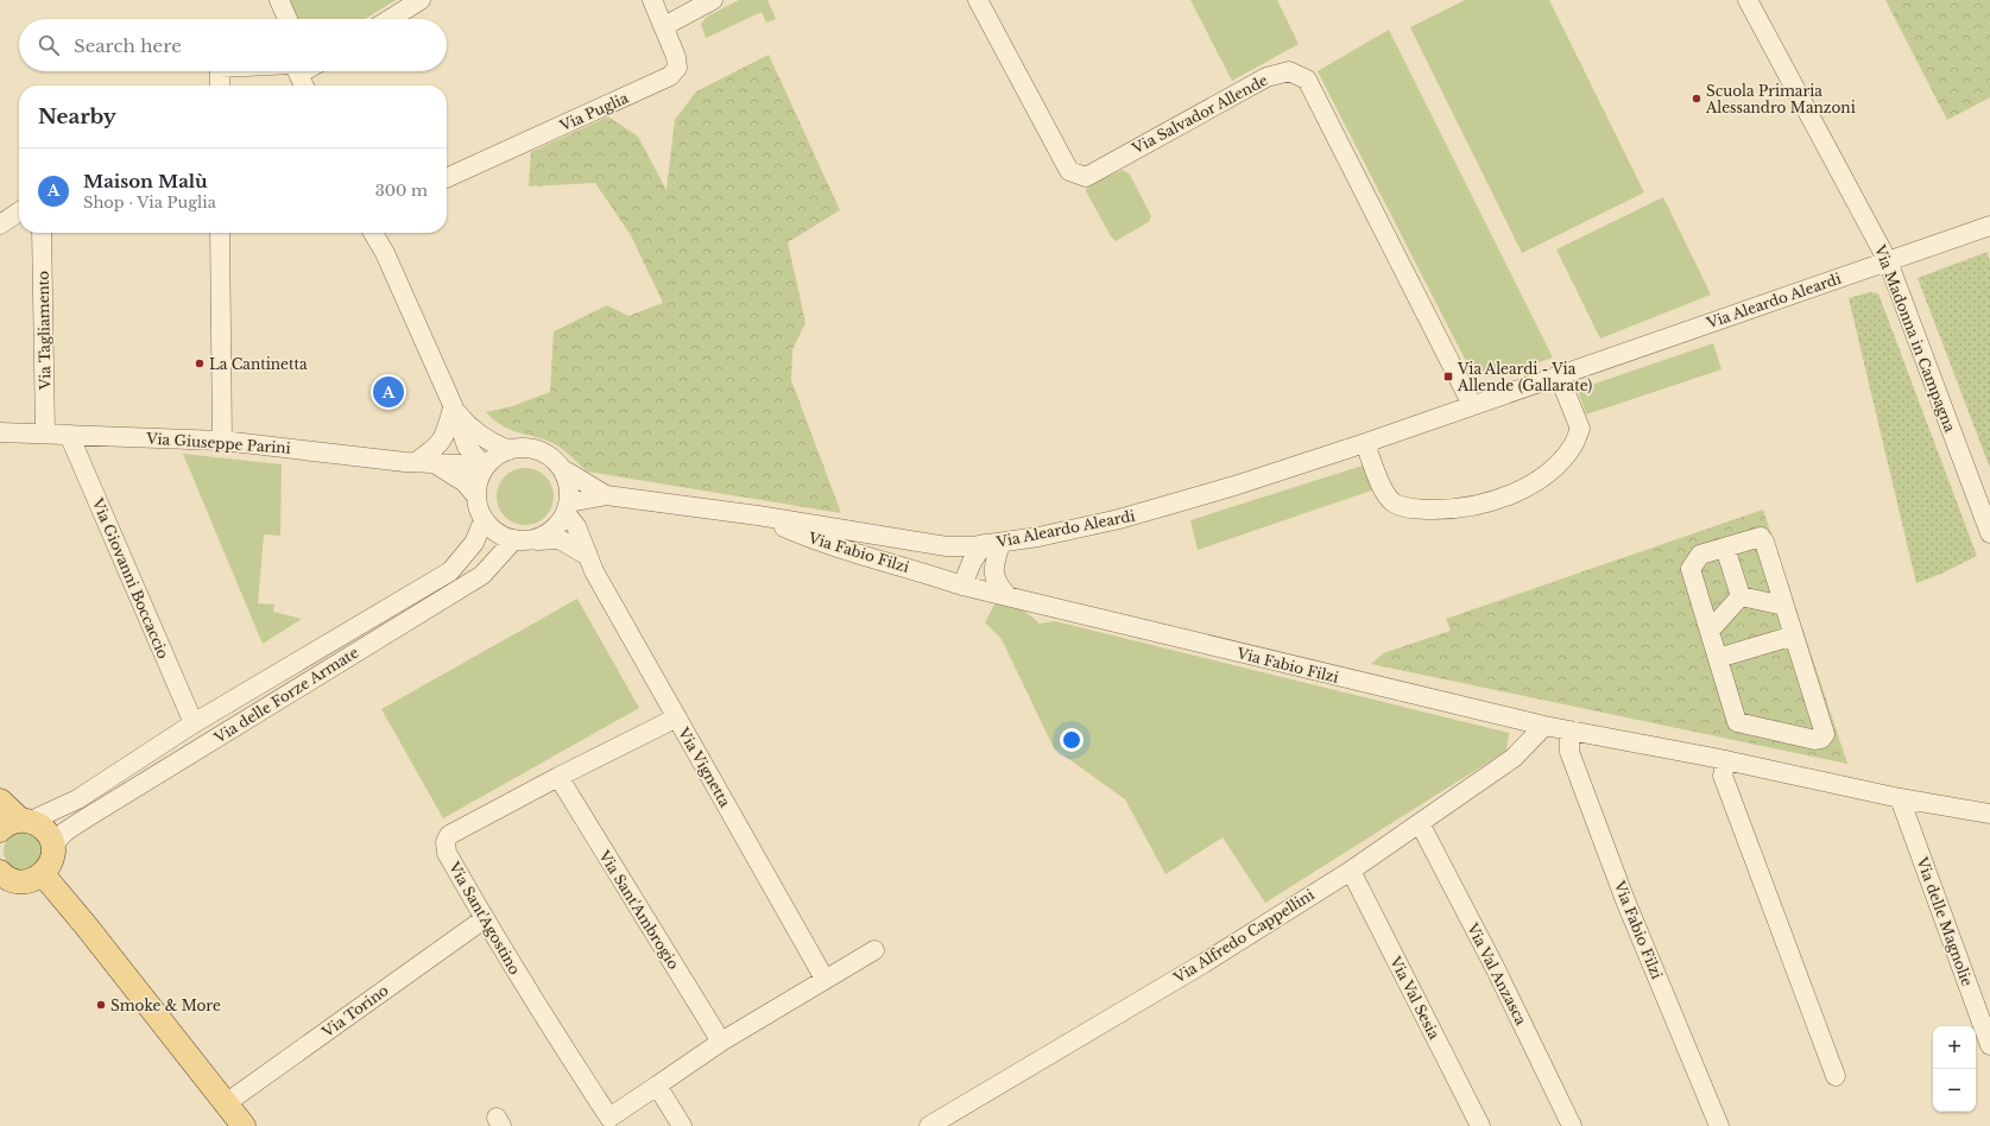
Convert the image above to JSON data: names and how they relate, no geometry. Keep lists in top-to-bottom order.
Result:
{
  "streets": {
    "street": [
      "Via Puglia",
      "Via Salvador Allende",
      "Via Aleardo Aleardi",
      "Via Tagliamento",
      "Via Madonna in Campagna",
      "Via Giuseppe Parini",
      "Via Fabio Filzi",
      "Via Giovanni Boccaccio",
      "Via delle Forze Armate",
      "Via Vignetta",
      "Via Sant'Ambrogio",
      "Via Sant'Agostino",
      "Via delle Magnolie",
      "Via Alfredo Cappellini",
      "Via Val Anzasca",
      "Via Val Sesia",
      "Via Torino"
    ]
  },
  "crossings": [
    ["Via Salvador Allende", "Via Aleardo Aleardi"],
    ["Via Aleardo Aleardi", "Via Madonna in Campagna"],
    ["Via Aleardo Aleardi", "Via Fabio Filzi"],
    ["Via Tagliamento", "Via Giuseppe Parini"],
    ["Via Giuseppe Parini", "Via Giovanni Boccaccio"],
    ["Via Giuseppe Parini", "Via delle Forze Armate"],
    ["Via Giuseppe Parini", "Via Vignetta"],
    ["Via Fabio Filzi", "Via delle Magnolie"],
    ["Via Fabio Filzi", "Via Alfredo Cappellini"],
    ["Via Giovanni Boccaccio", "Via delle Forze Armate"],
    ["Via delle Forze Armate", "Via Vignetta"],
    ["Via Vignetta", "Via Sant'Agostino"],
    ["Via Sant'Ambrogio", "Via Sant'Agostino"],
    ["Via Sant'Agostino", "Via Torino"],
    ["Via Alfredo Cappellini", "Via Val Anzasca"],
    ["Via Alfredo Cappellini", "Via Val Sesia"]
  ],
  "places": {
    "other": ["Scuola Primaria Alessandro Manzoni", "La Cantinetta", "Smoke & More"],
    "transit": ["Via Aleardi - Via Allende (Gallarate)"]
  },
  "page": {
    "search": "Search here",
    "heading": "Nearby",
    "list": [
      {
        "mark": "A",
        "name": "Maison Malù",
        "note": "Shop · Via Puglia",
        "value": "300 m"
      }
    ],
    "pins": "A",
    "map_buttons": ["+", "−"]
  }
}
